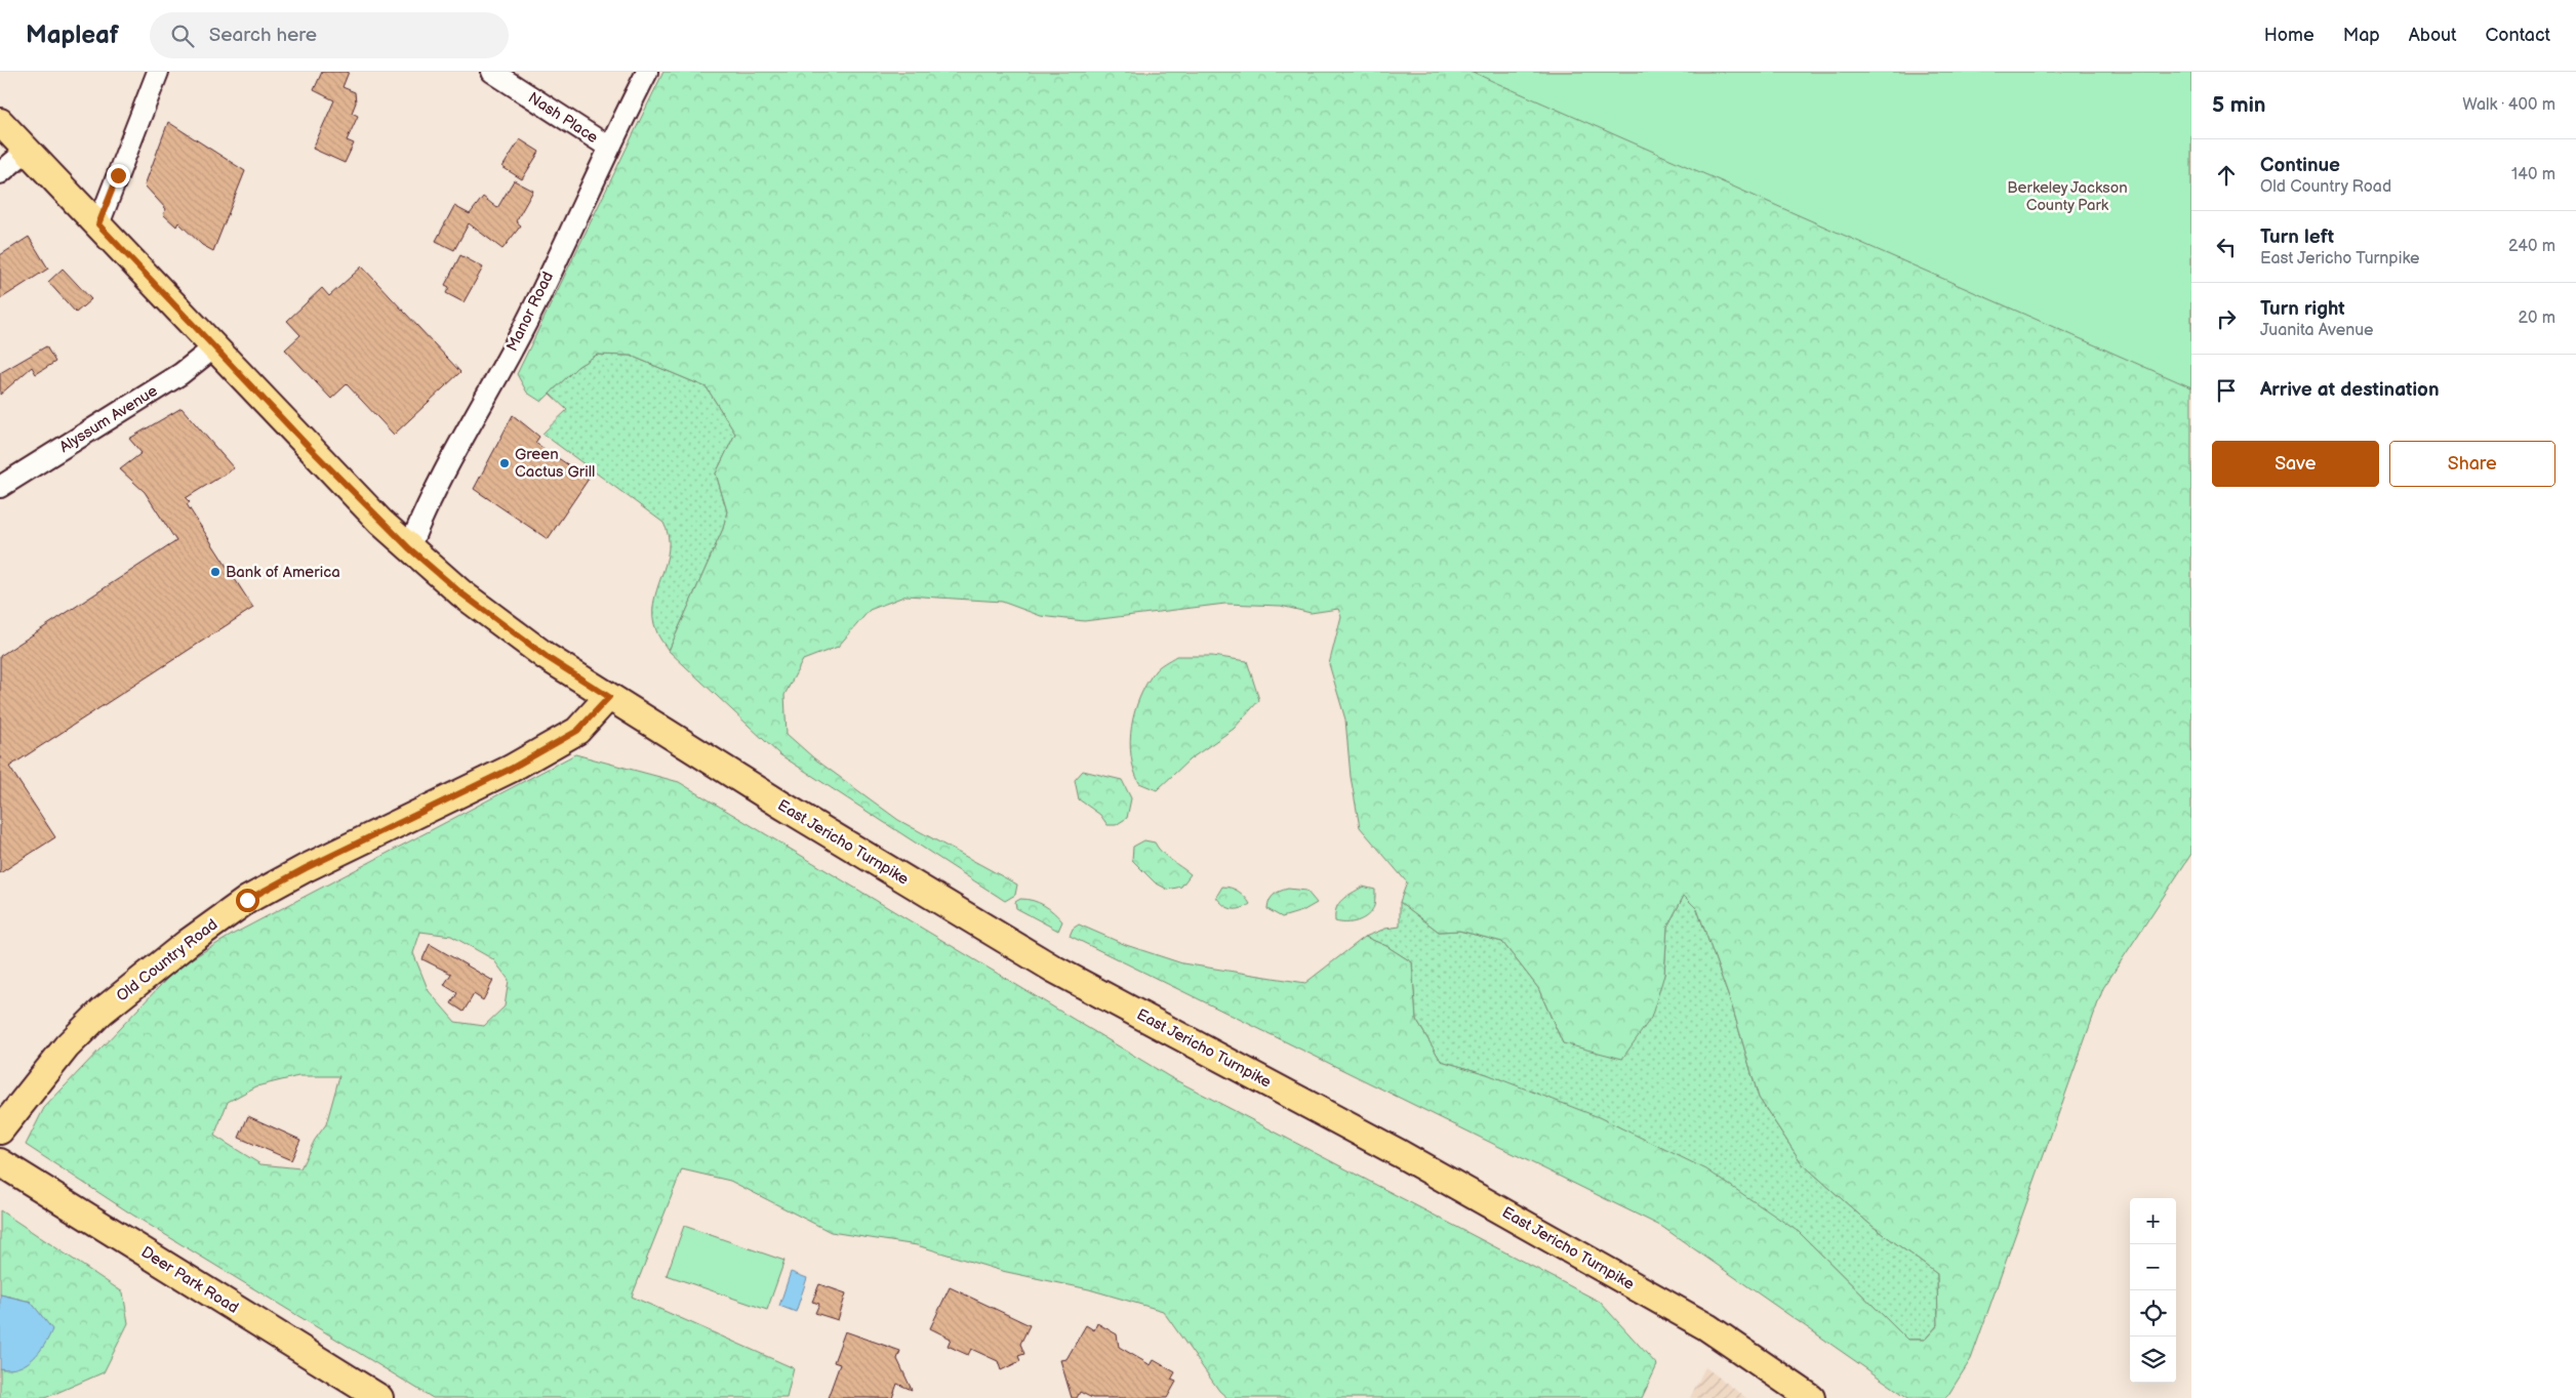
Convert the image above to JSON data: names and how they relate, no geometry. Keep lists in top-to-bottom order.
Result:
{
  "streets": {
    "main road": ["East Jericho Turnpike", "Old Country Road", "Deer Park Road"],
    "street": ["Nash Place", "Manor Road", "Alyssum Avenue"]
  },
  "crossings": [
    ["Nash Place", "Manor Road"],
    ["Manor Road", "East Jericho Turnpike"],
    ["Alyssum Avenue", "East Jericho Turnpike"],
    ["East Jericho Turnpike", "Old Country Road"]
  ],
  "parks": ["Berkeley Jackson County Park"],
  "places": ["Green Cactus Grill", "Bank of America"],
  "page": {
    "header": "Mapleaf",
    "search": "Search here",
    "nav": [
      "Home",
      "Map",
      "About",
      "Contact"
    ],
    "heading": ["5 min", "Walk · 400 m"],
    "list": [
      ["Continue", "Old Country Road", "140 m"],
      ["Turn left", "East Jericho Turnpike", "240 m"],
      ["Turn right", "Juanita Avenue", "20 m"],
      "Arrive at destination"
    ],
    "buttons": ["Save", "Share"],
    "map_buttons": ["+", "−"]
  }
}
